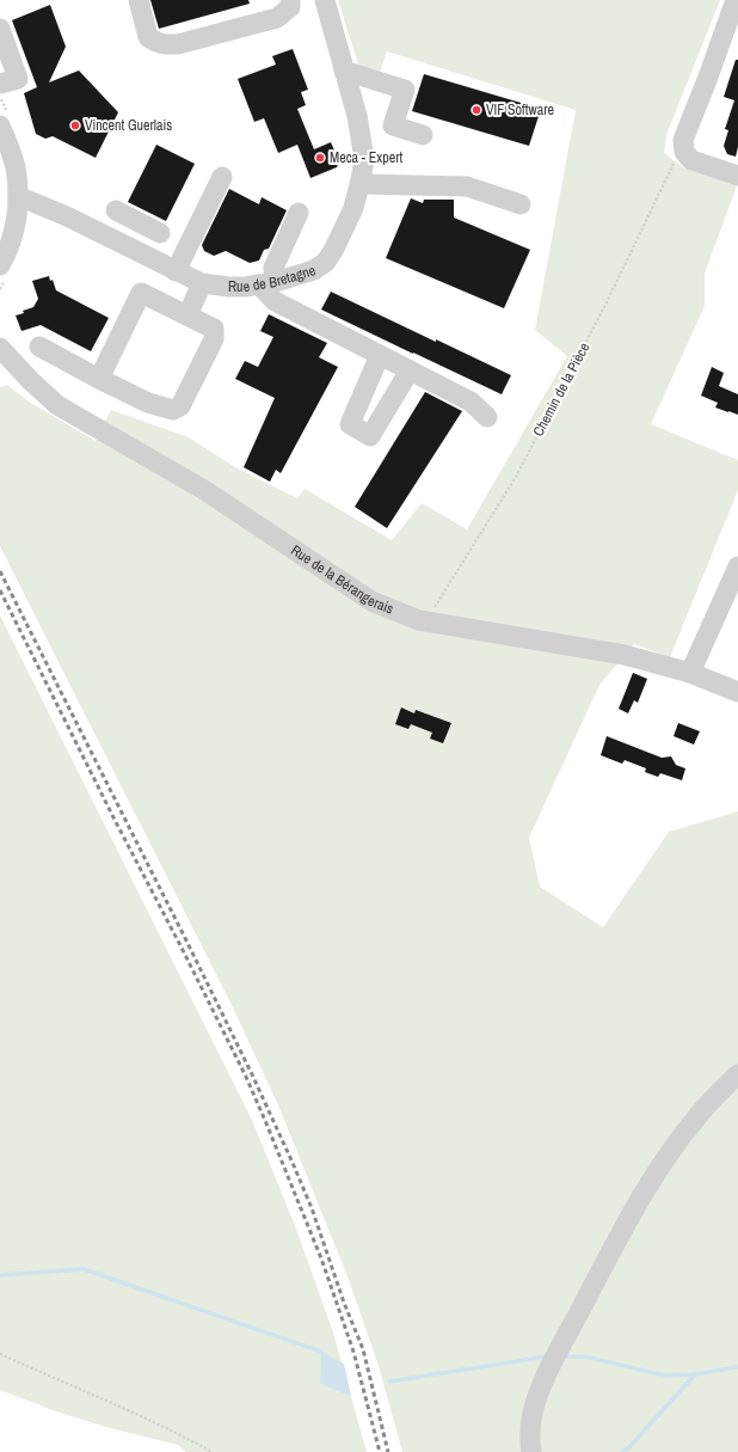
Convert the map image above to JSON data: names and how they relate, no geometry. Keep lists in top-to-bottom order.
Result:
{
  "streets": {
    "street": ["Rue de Bretagne", "Rue de la Bérangerais"],
    "path": ["Chemin de la Pièce"]
  },
  "crossings": [
    ["Chemin de la Pièce", "Rue de la Bérangerais"]
  ],
  "places": ["VIF Software", "Vincent Guerlais", "Meca - Expert"]
}
